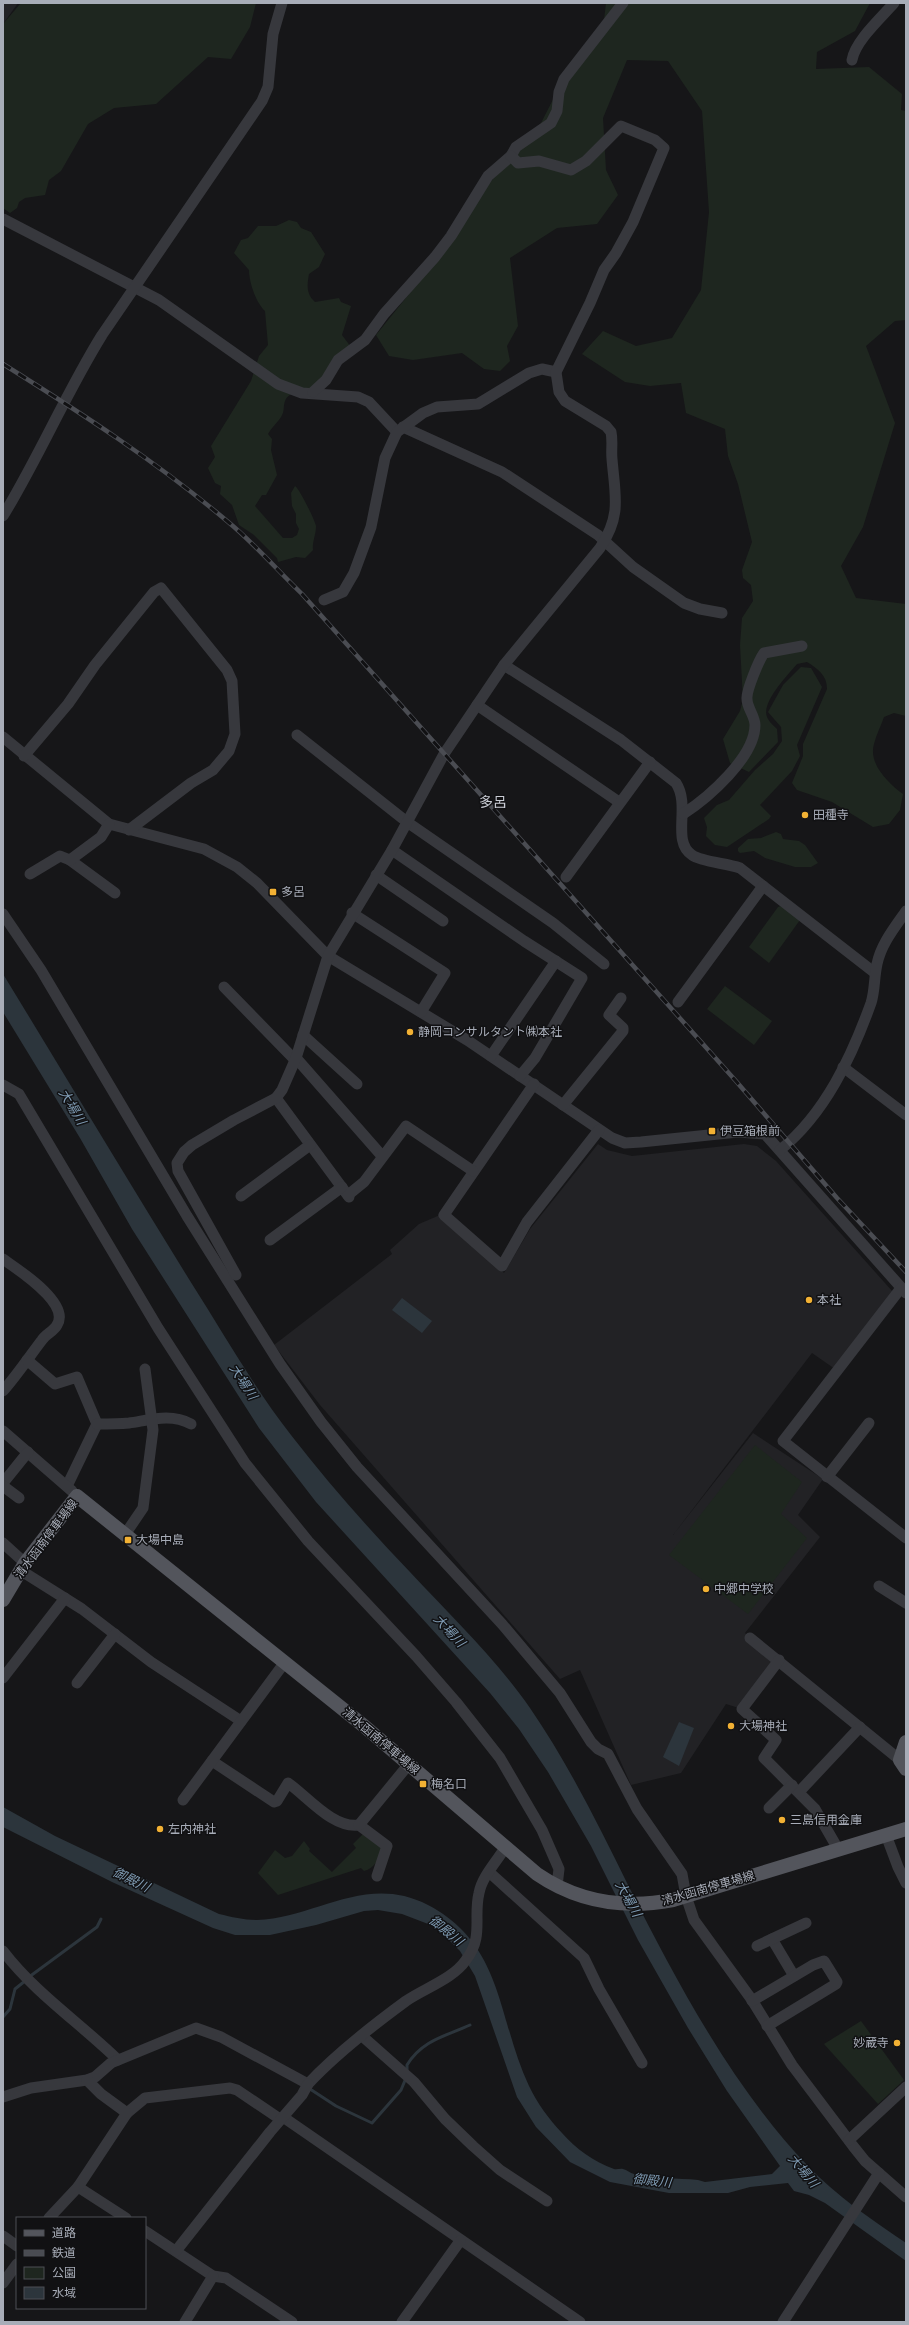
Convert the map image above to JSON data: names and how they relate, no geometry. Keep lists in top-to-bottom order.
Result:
{
  "streets": {
    "main road": ["清水函南停車場線"]
  },
  "districts": ["多呂"],
  "water": ["大場川", "御殿川"],
  "places": {
    "other": [
      "田種寺",
      "静岡コンサルタント㈱本社",
      "本社",
      "中郷中学校",
      "大場神社",
      "三島信用金庫",
      "左内神社",
      "妙蔵寺"
    ],
    "transit": [
      "多呂",
      "伊豆箱根前",
      "大場中島",
      "梅名口"
    ]
  },
  "legend": [
    "道路",
    "鉄道",
    "公園",
    "水域"
  ]
}
